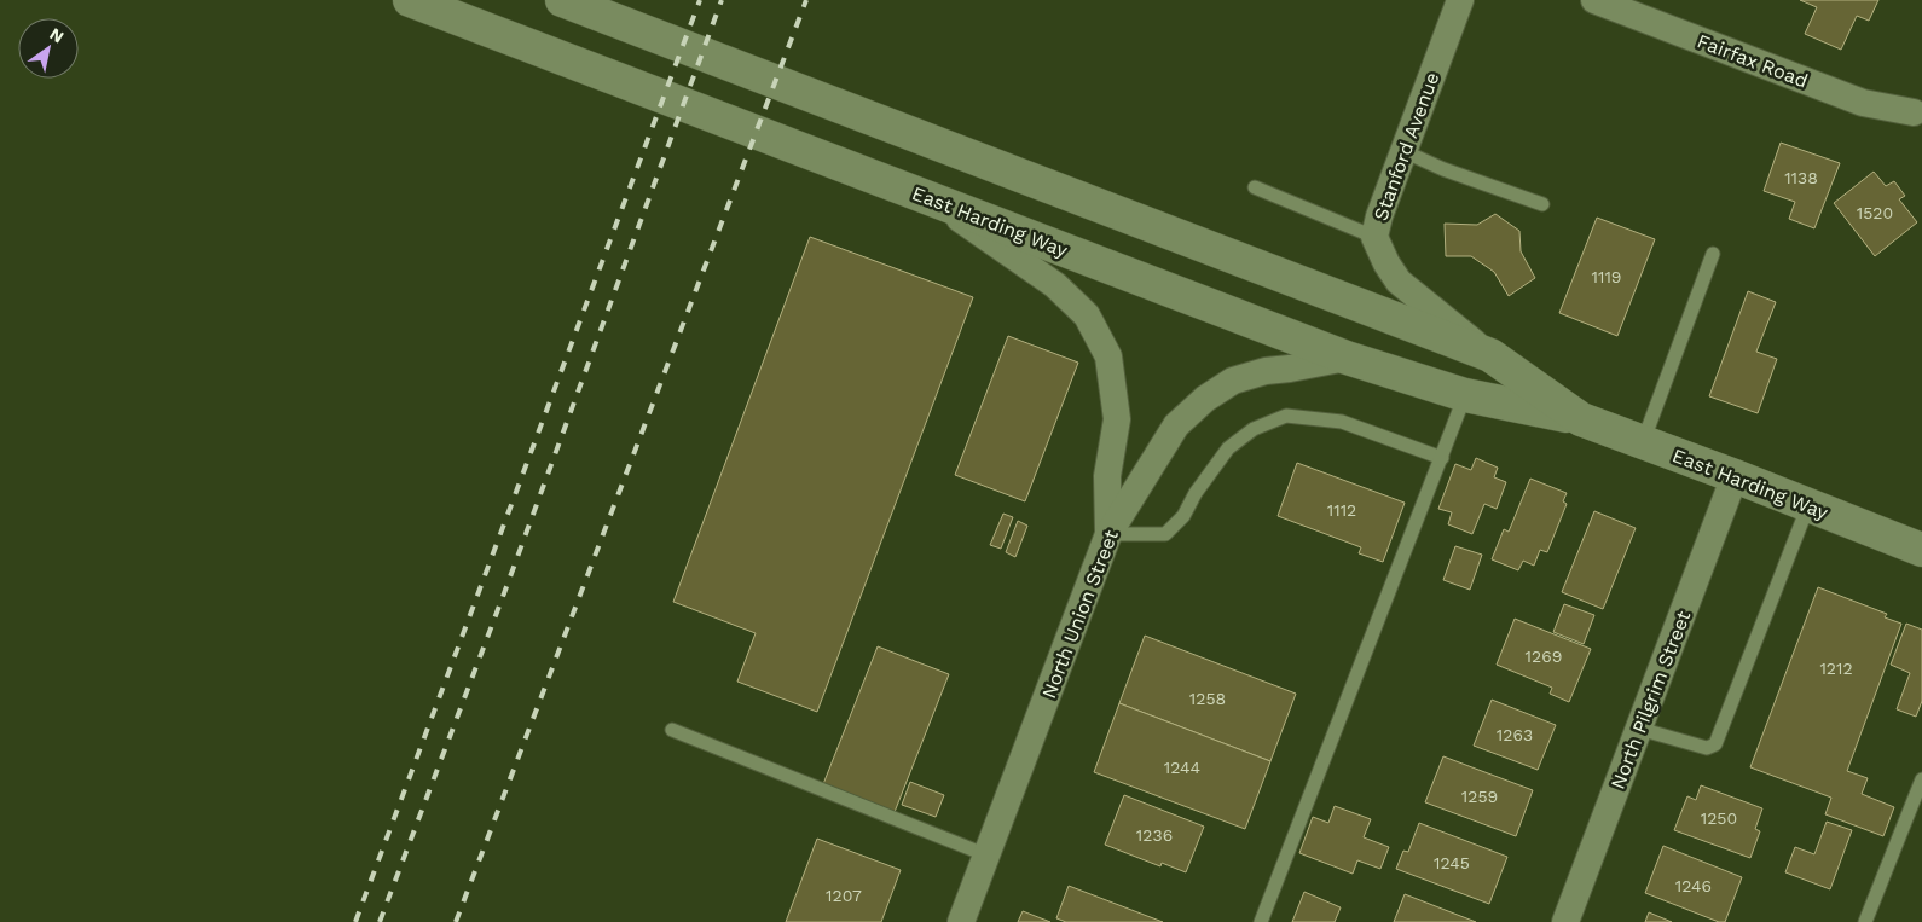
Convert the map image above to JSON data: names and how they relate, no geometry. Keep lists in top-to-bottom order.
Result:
{
  "streets": {
    "street": [
      "Fairfax Road",
      "Stanford Avenue",
      "East Harding Way",
      "North Union Street",
      "North Pilgrim Street"
    ]
  },
  "crossings": [
    ["Stanford Avenue", "East Harding Way"],
    ["East Harding Way", "North Union Street"],
    ["East Harding Way", "North Pilgrim Street"]
  ],
  "house_numbers": [
    "1138",
    "1520",
    "1119",
    "1112",
    "1269",
    "1212",
    "1258",
    "1263",
    "1244",
    "1259",
    "1250",
    "1236",
    "1245",
    "1246",
    "1207"
  ],
  "north": "top right"
}
